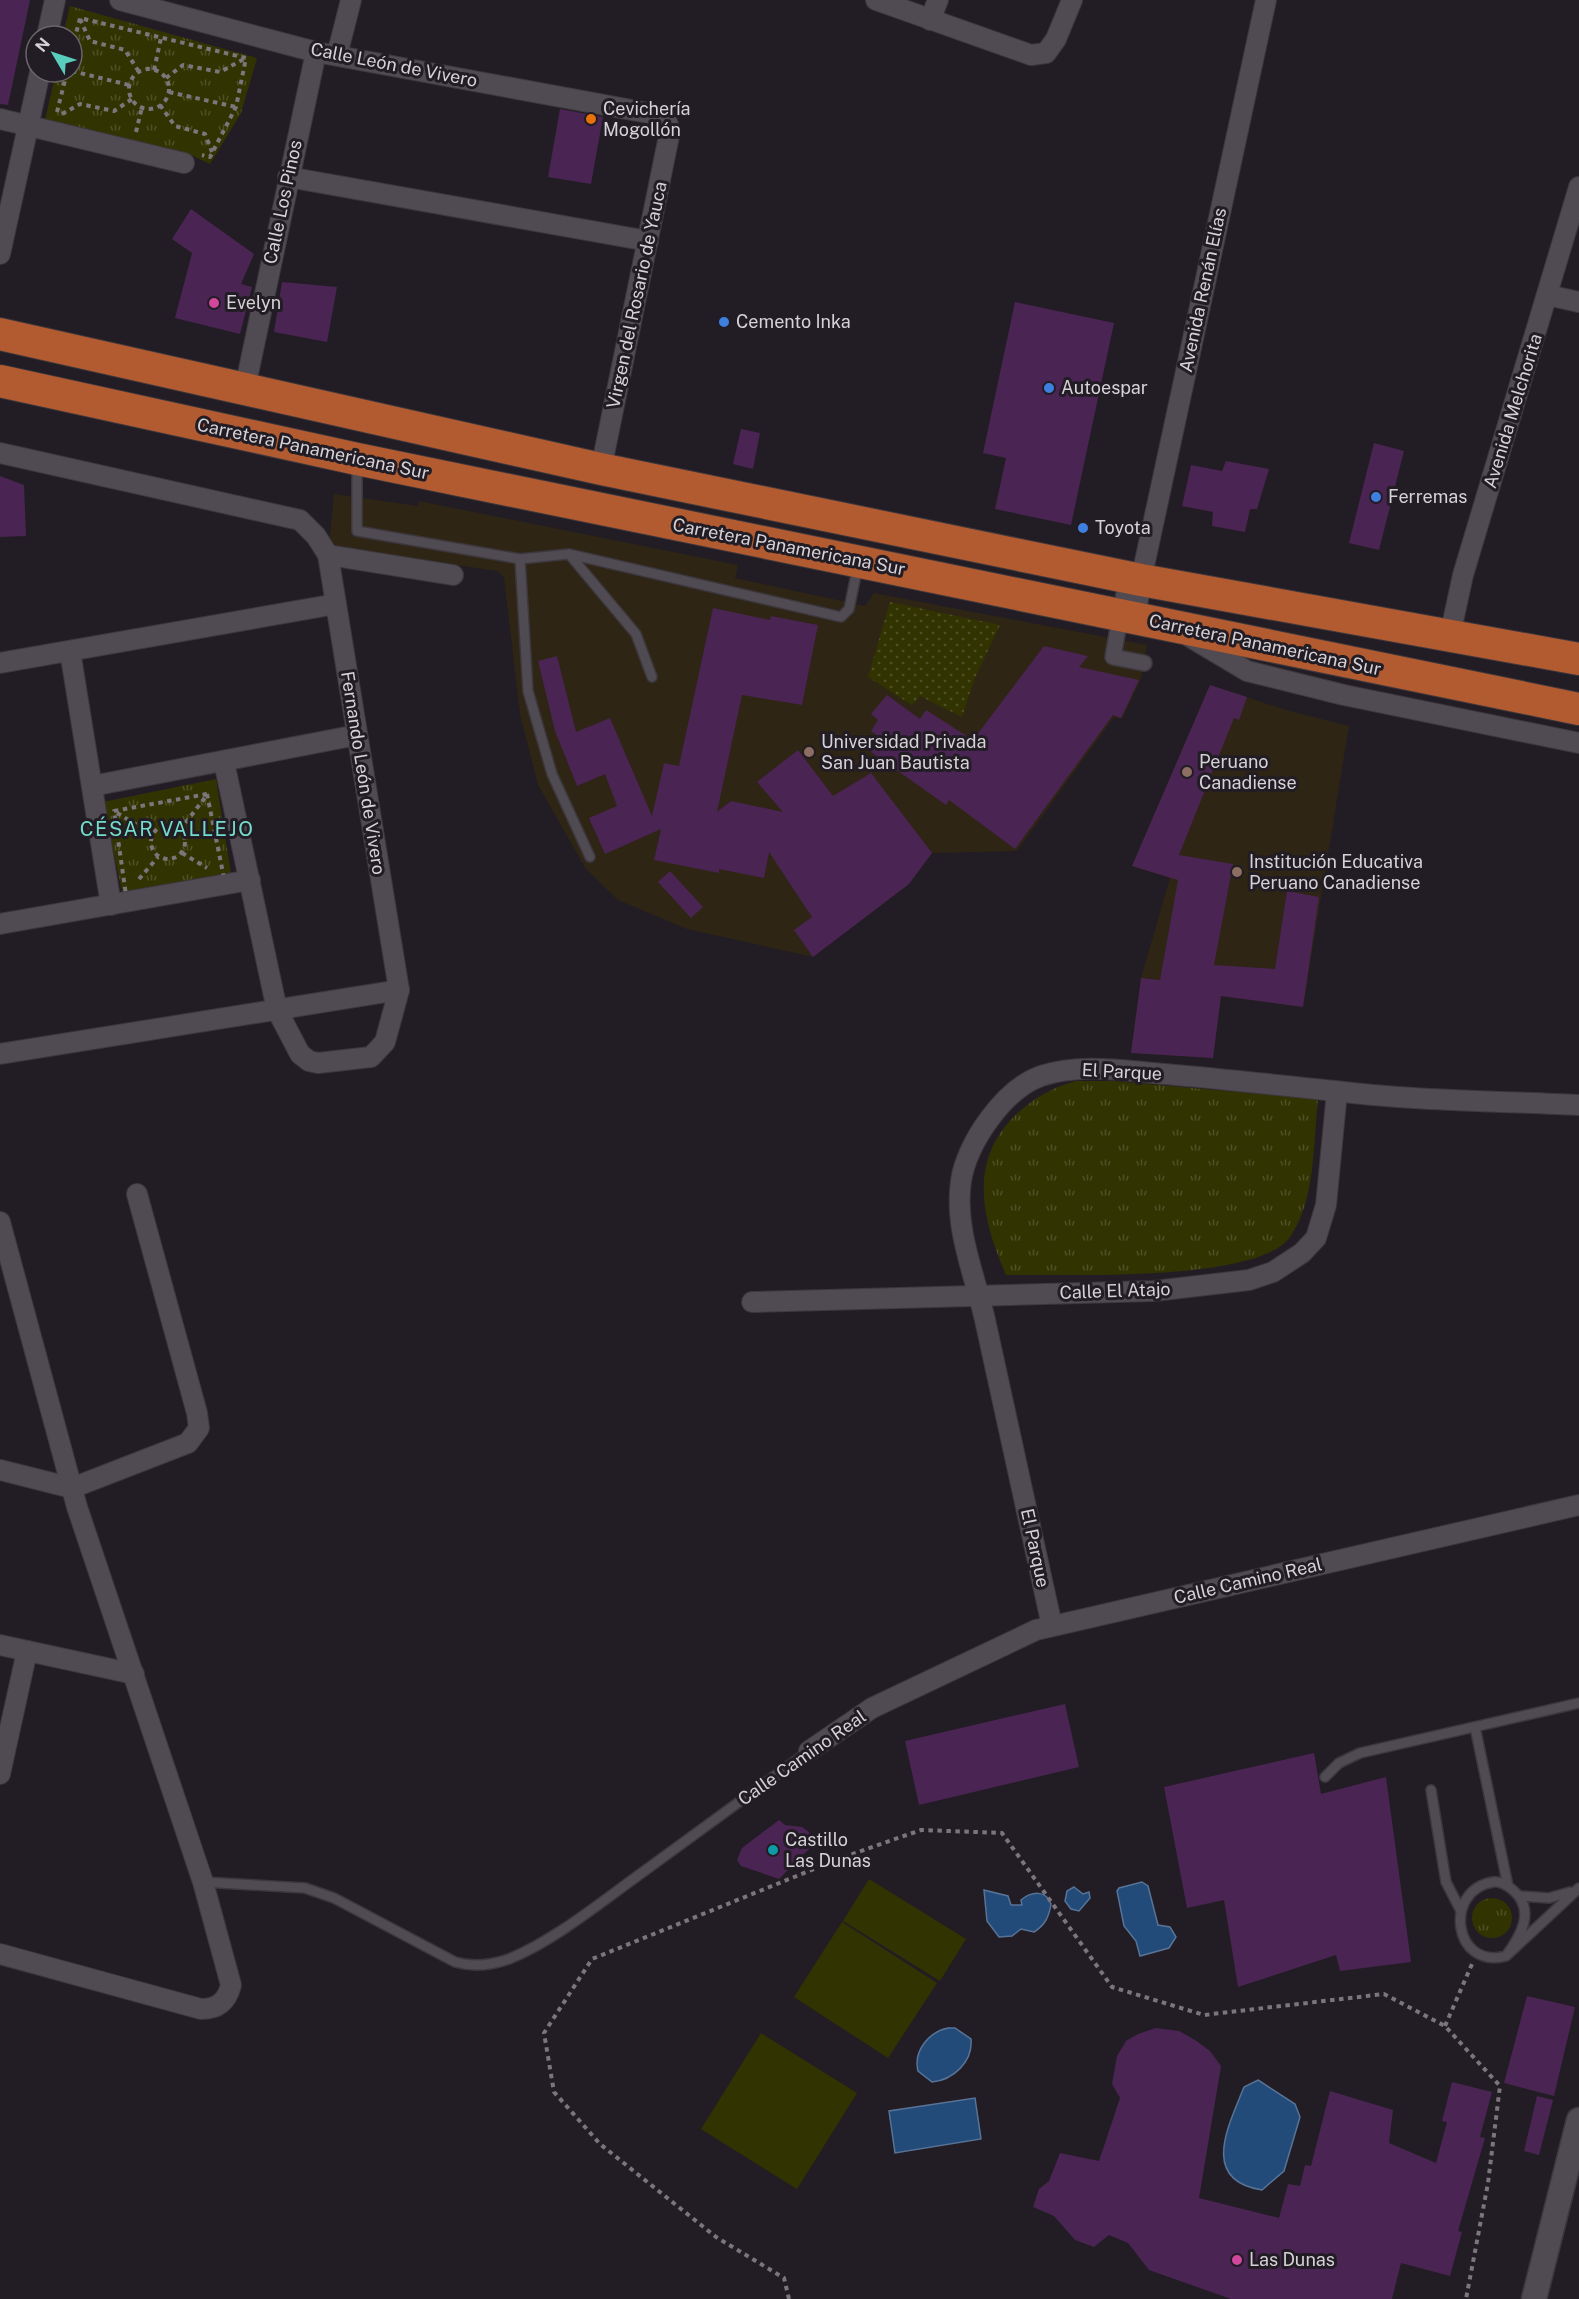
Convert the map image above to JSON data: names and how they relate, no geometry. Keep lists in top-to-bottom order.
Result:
{
  "streets": {
    "highway": ["Carretera Panamericana Sur"],
    "street": [
      "Calle León de Vivero",
      "Calle Los Pinos",
      "Avenida Renán Elías",
      "Virgen del Rosario de Yauca",
      "Avenida Melchorita",
      "Fernando León de Vivero",
      "El Parque",
      "Calle El Atajo",
      "Calle Camino Real"
    ]
  },
  "crossings": [
    ["Calle León de Vivero", "Calle Los Pinos"],
    ["Calle León de Vivero", "Virgen del Rosario de Yauca"],
    ["El Parque", "Calle El Atajo"],
    ["El Parque", "Calle Camino Real"]
  ],
  "districts": ["CÉSAR VALLEJO"],
  "places": [
    "Cevichería Mogollón",
    "Evelyn",
    "Cemento Inka",
    "Autoespar",
    "Ferremas",
    "Toyota",
    "Universidad Privada San Juan Bautista",
    "Peruano Canadiense",
    "Institución Educativa Peruano Canadiense",
    "Castillo Las Dunas",
    "Las Dunas"
  ],
  "north": "top left"
}
